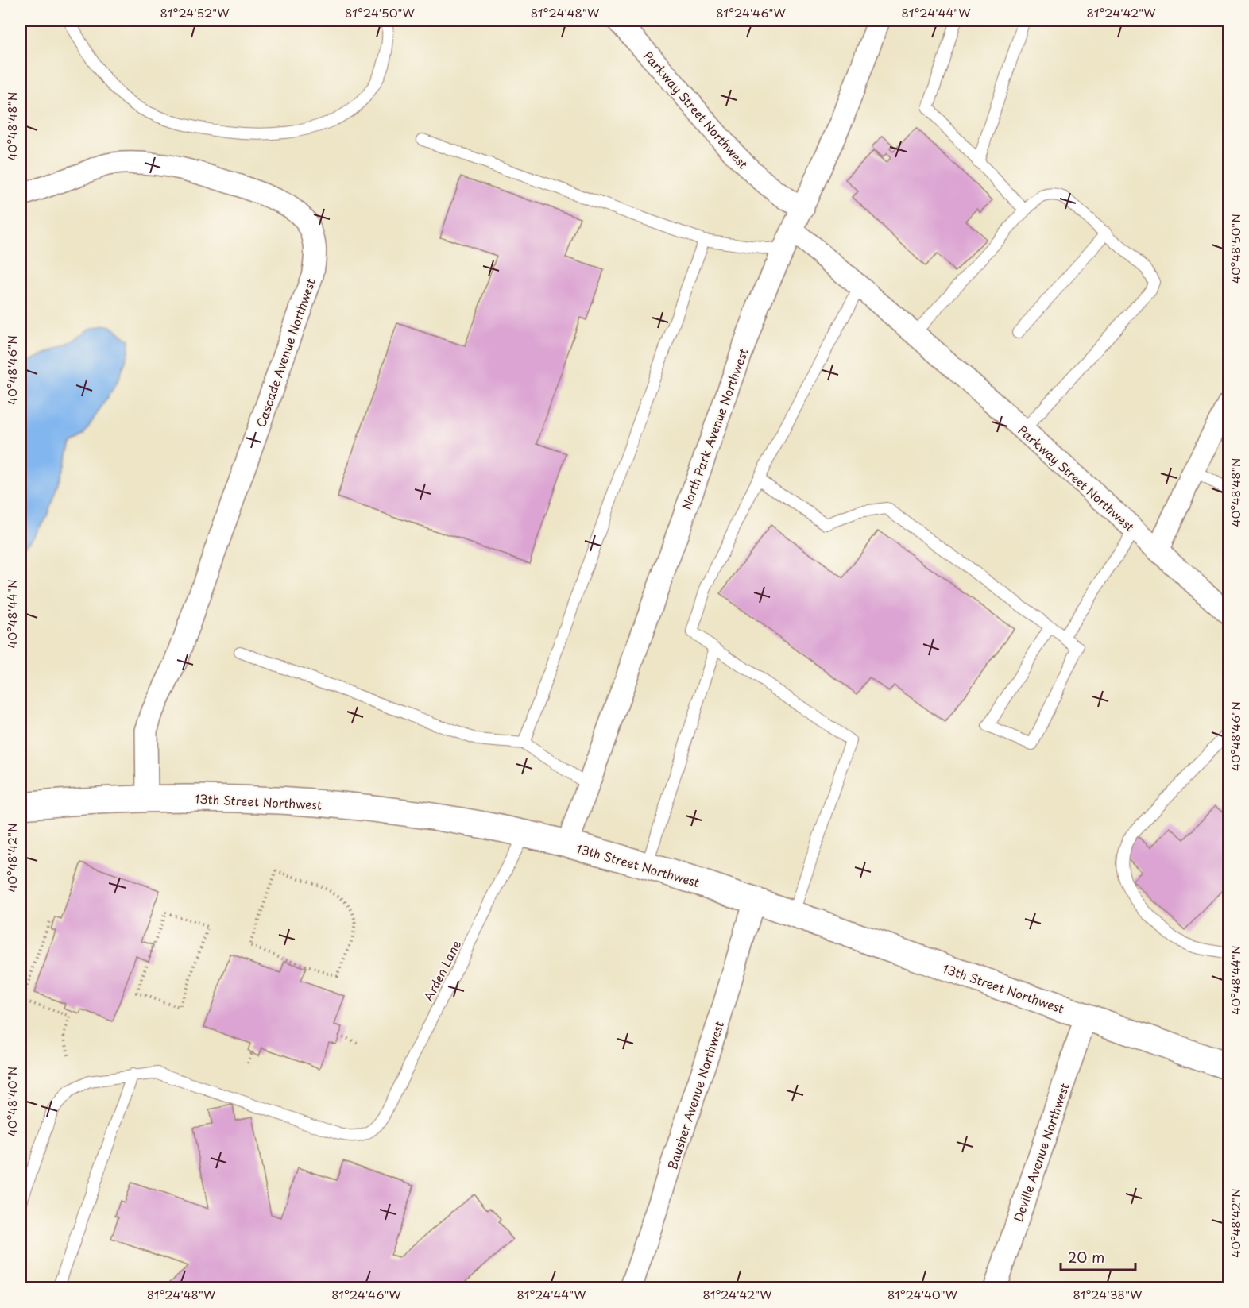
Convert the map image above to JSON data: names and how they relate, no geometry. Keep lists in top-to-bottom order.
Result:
{
  "streets": {
    "main road": ["13th Street Northwest"],
    "street": [
      "Parkway Street Northwest",
      "Cascade Avenue Northwest",
      "North Park Avenue Northwest",
      "Bausher Avenue Northwest",
      "Deville Avenue Northwest"
    ],
    "lane": ["Arden Lane"]
  },
  "crossings": [
    ["Parkway Street Northwest", "North Park Avenue Northwest"],
    ["Cascade Avenue Northwest", "13th Street Northwest"],
    ["North Park Avenue Northwest", "13th Street Northwest"],
    ["13th Street Northwest", "Arden Lane"],
    ["13th Street Northwest", "Bausher Avenue Northwest"],
    ["13th Street Northwest", "Deville Avenue Northwest"]
  ],
  "scale_bar": "20 m",
  "coordinates": [
    "81°24'52\"W",
    "81°24'50\"W",
    "81°24'48\"W",
    "81°24'46\"W",
    "81°24'44\"W",
    "81°24'42\"W",
    "40°48'48\"N",
    "40°48'50\"N",
    "40°48'46\"N",
    "40°48'44\"N",
    "40°48'42\"N",
    "40°48'40\"N",
    "81°24'40\"W",
    "81°24'38\"W"
  ]
}
